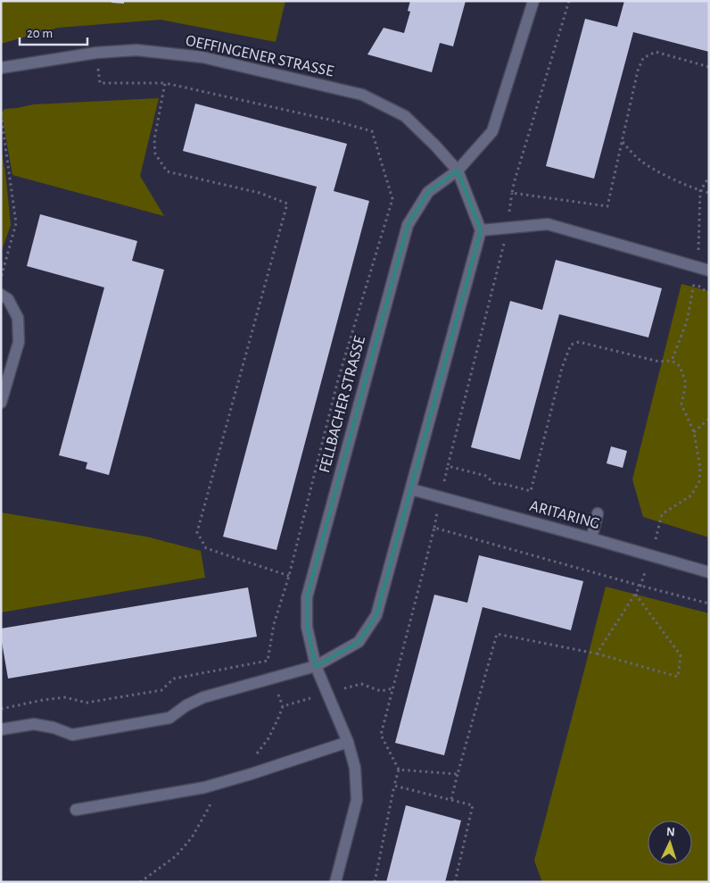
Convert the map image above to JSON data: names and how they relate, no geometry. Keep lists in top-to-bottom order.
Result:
{
  "streets": {
    "street": ["OEFFINGENER STRASSE", "FELLBACHER STRASSE", "ARITARING"]
  },
  "crossings": [
    ["OEFFINGENER STRASSE", "FELLBACHER STRASSE"]
  ],
  "scale_bar": "20 m",
  "north": "top"
}
